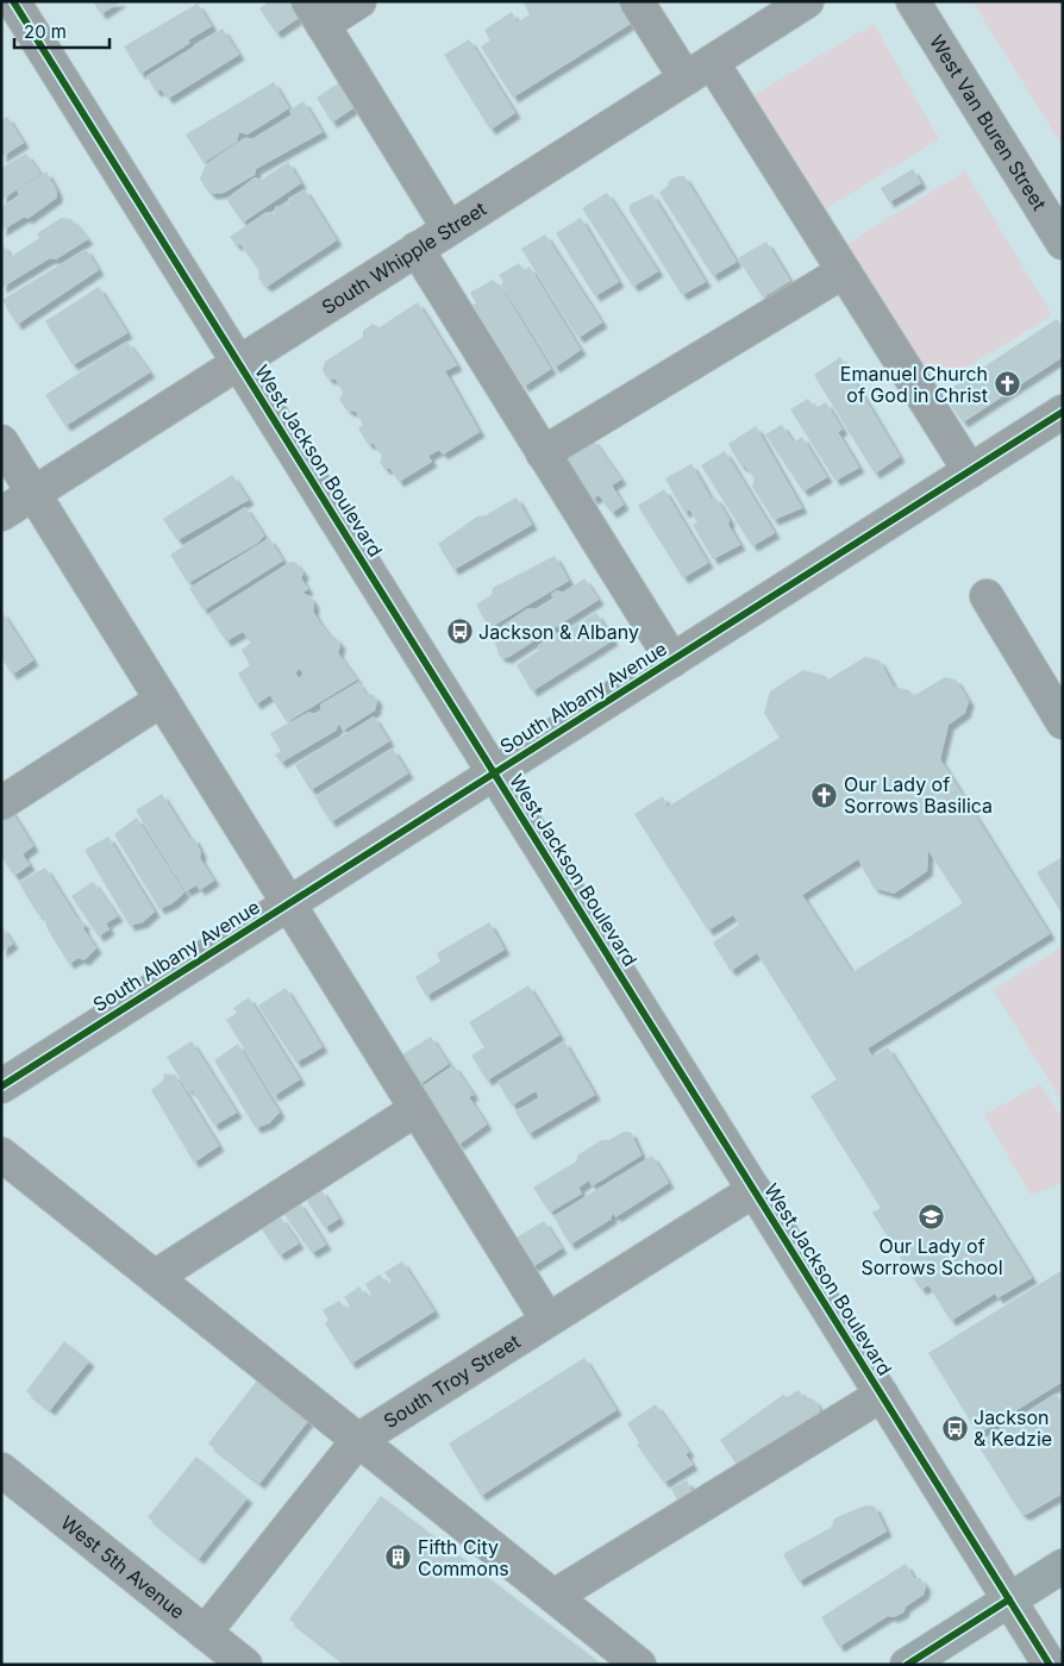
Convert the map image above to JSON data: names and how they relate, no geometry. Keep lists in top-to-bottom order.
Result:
{
  "streets": {
    "street": [
      "West Van Buren Street",
      "South Whipple Street",
      "West Jackson Boulevard",
      "South Albany Avenue",
      "South Troy Street",
      "West 5th Avenue"
    ]
  },
  "crossings": [
    ["South Whipple Street", "West Jackson Boulevard"],
    ["West Jackson Boulevard", "South Albany Avenue"],
    ["West Jackson Boulevard", "South Troy Street"],
    ["South Troy Street", "West 5th Avenue"]
  ],
  "places": {
    "church": ["Emanuel Church of God in Christ", "Our Lady of Sorrows Basilica"],
    "bus stop": ["Jackson & Albany", "Jackson & Kedzie"],
    "school or university": ["Our Lady of Sorrows School"],
    "building": ["Fifth City Commons"]
  },
  "scale_bar": "20 m"
}
